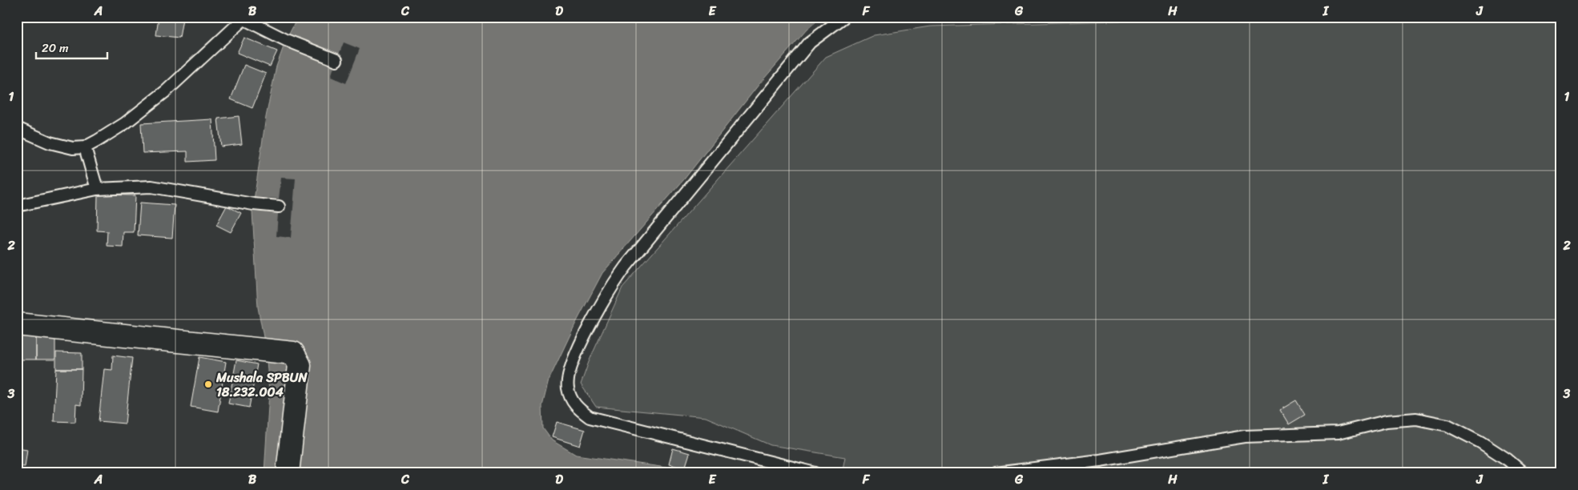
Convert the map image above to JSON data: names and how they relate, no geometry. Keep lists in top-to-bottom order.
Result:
{
  "places": ["Mushala SPBUN 18.232.004"],
  "scale_bar": "20 m",
  "grid": {
    "columns": [
      "A",
      "B",
      "C",
      "D",
      "E",
      "F",
      "G",
      "H",
      "I",
      "J"
    ],
    "rows": ["1", "2", "3"]
  }
}
